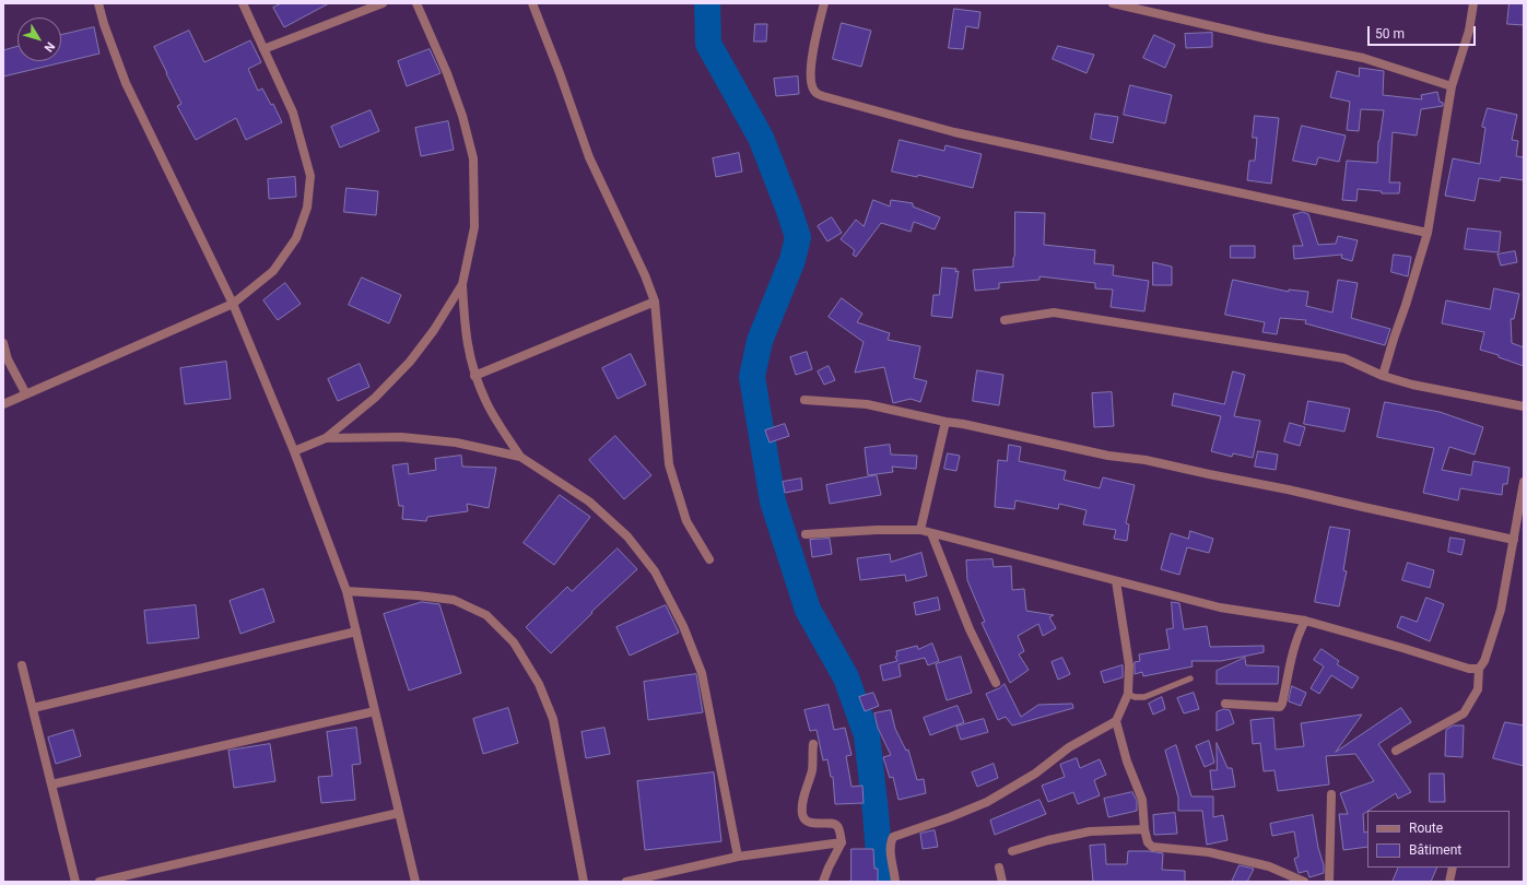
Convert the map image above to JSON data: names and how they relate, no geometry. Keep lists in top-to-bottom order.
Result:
{
  "legend": ["Route", "Bâtiment"],
  "scale_bar": "50 m",
  "north": "bottom right"
}
